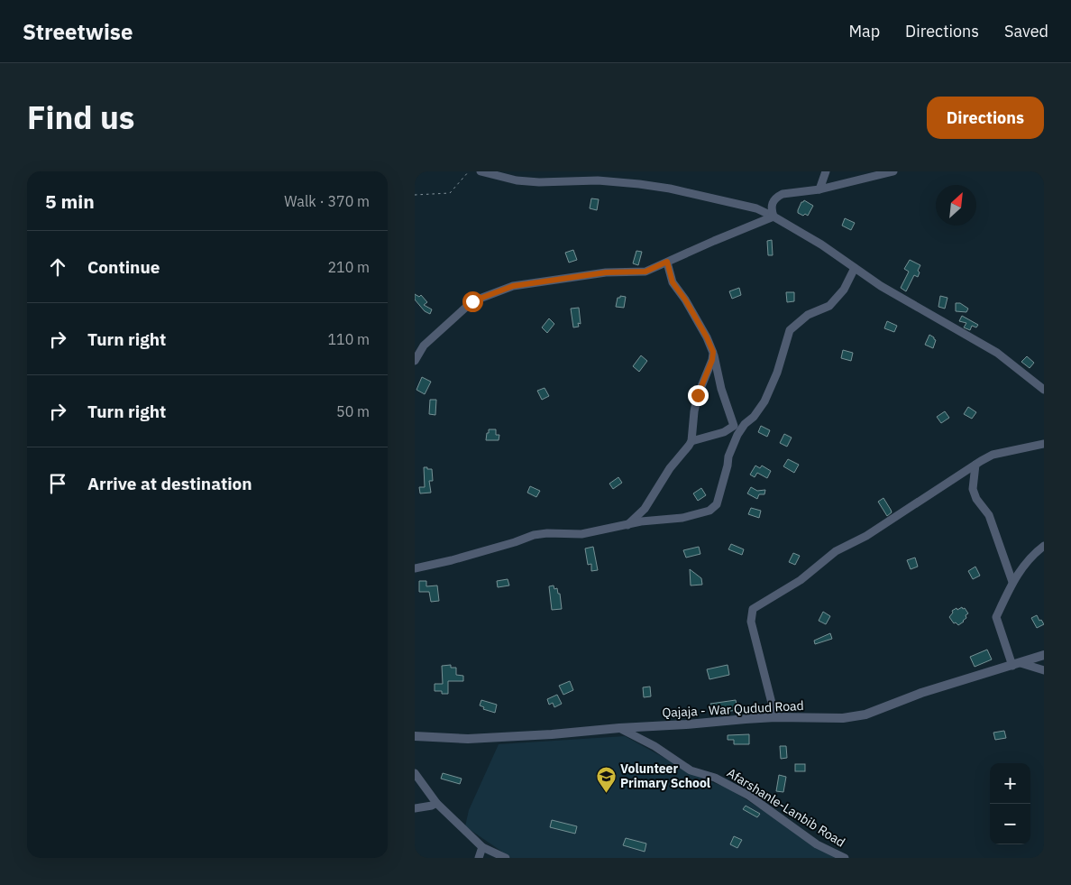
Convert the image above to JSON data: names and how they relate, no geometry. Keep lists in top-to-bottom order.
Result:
{
  "streets": {
    "street": ["Qajaja - War Qudud Road", "Afarshanle-Lanbib Road"]
  },
  "crossings": [
    ["Qajaja - War Qudud Road", "Afarshanle-Lanbib Road"]
  ],
  "places": {
    "school or university": ["Volunteer Primary School"]
  },
  "north": "top right",
  "page": {
    "header": "Streetwise",
    "nav": ["Map", "Directions", "Saved"],
    "title": "Find us",
    "buttons": "Directions",
    "heading": ["5 min", "Walk · 370 m"],
    "list": [
      ["Continue", "210 m"],
      ["Turn right", "110 m"],
      ["Turn right", "50 m"],
      "Arrive at destination"
    ],
    "map_buttons": ["+", "−"]
  }
}
